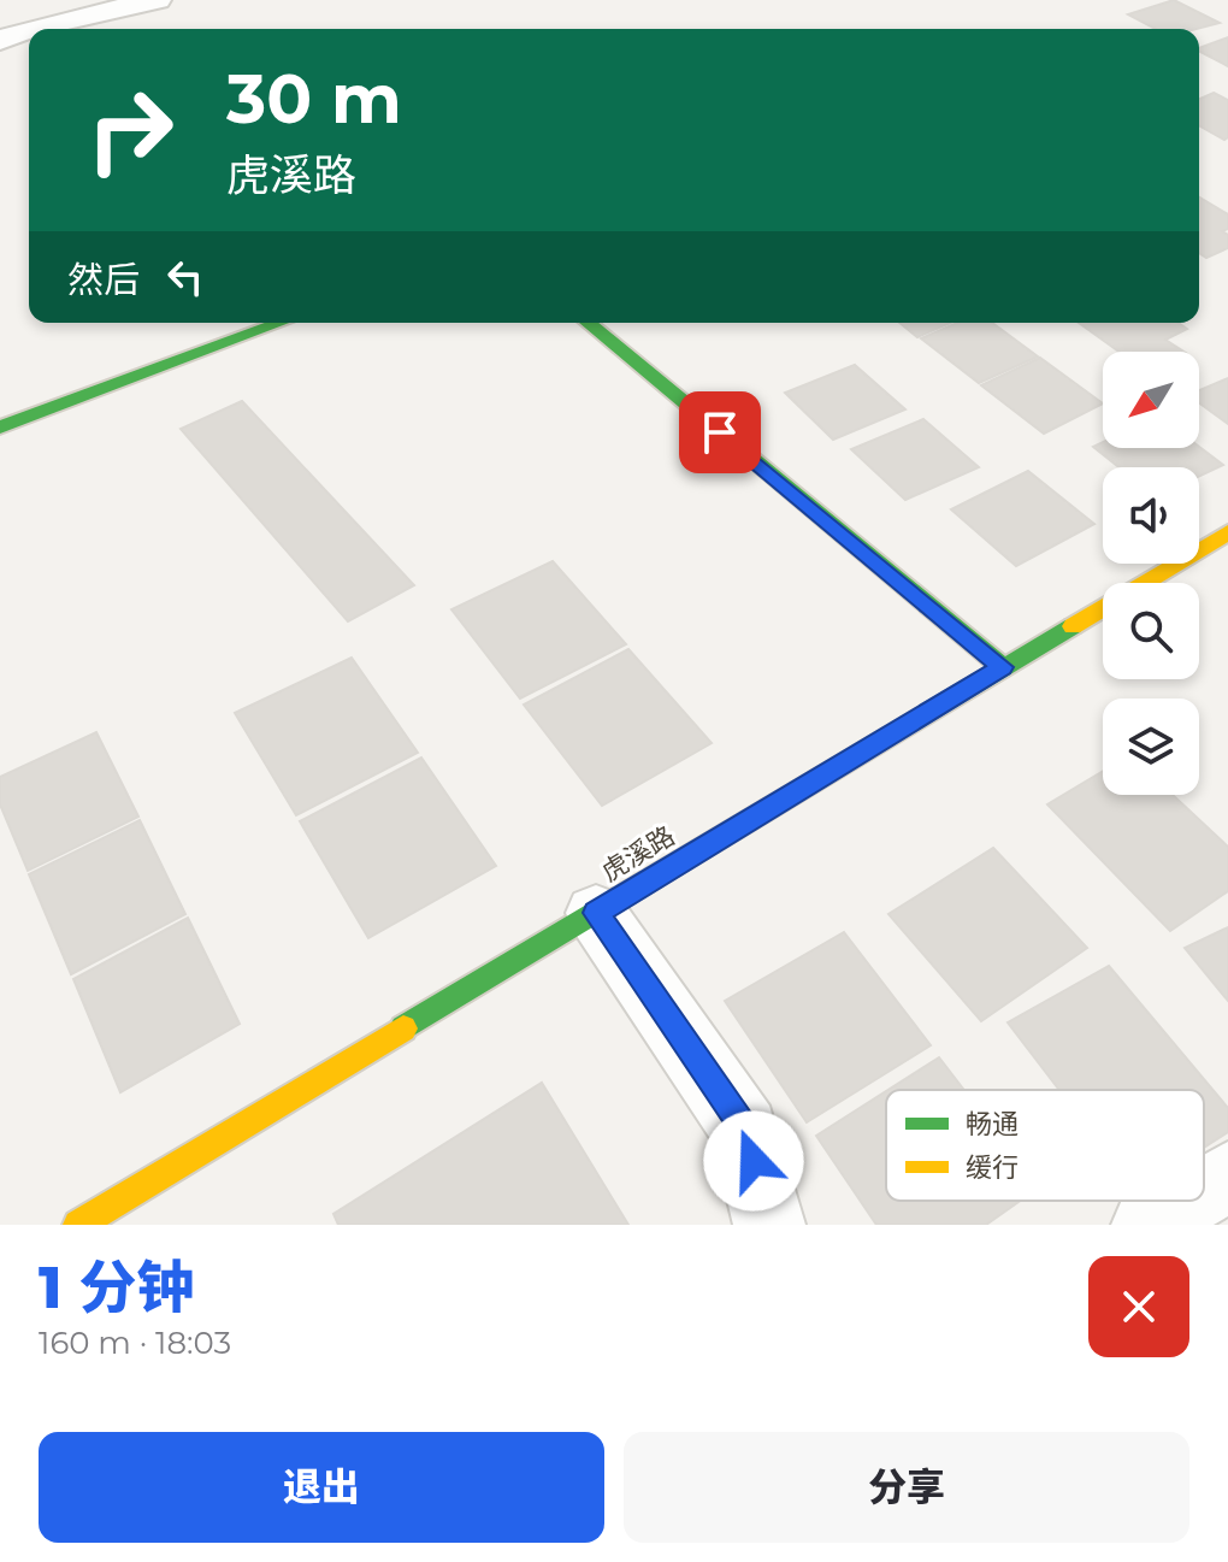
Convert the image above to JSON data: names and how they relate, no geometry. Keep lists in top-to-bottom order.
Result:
{
  "streets": {
    "street": ["虎溪路"]
  },
  "legend": ["畅通", "缓行"],
  "north": "bottom left",
  "page": {
    "turn": ["30 m", "虎溪路"],
    "then": "然后",
    "heading": ["1 分钟", "160 m · 18:03"],
    "buttons": ["退出", "分享"]
  }
}
